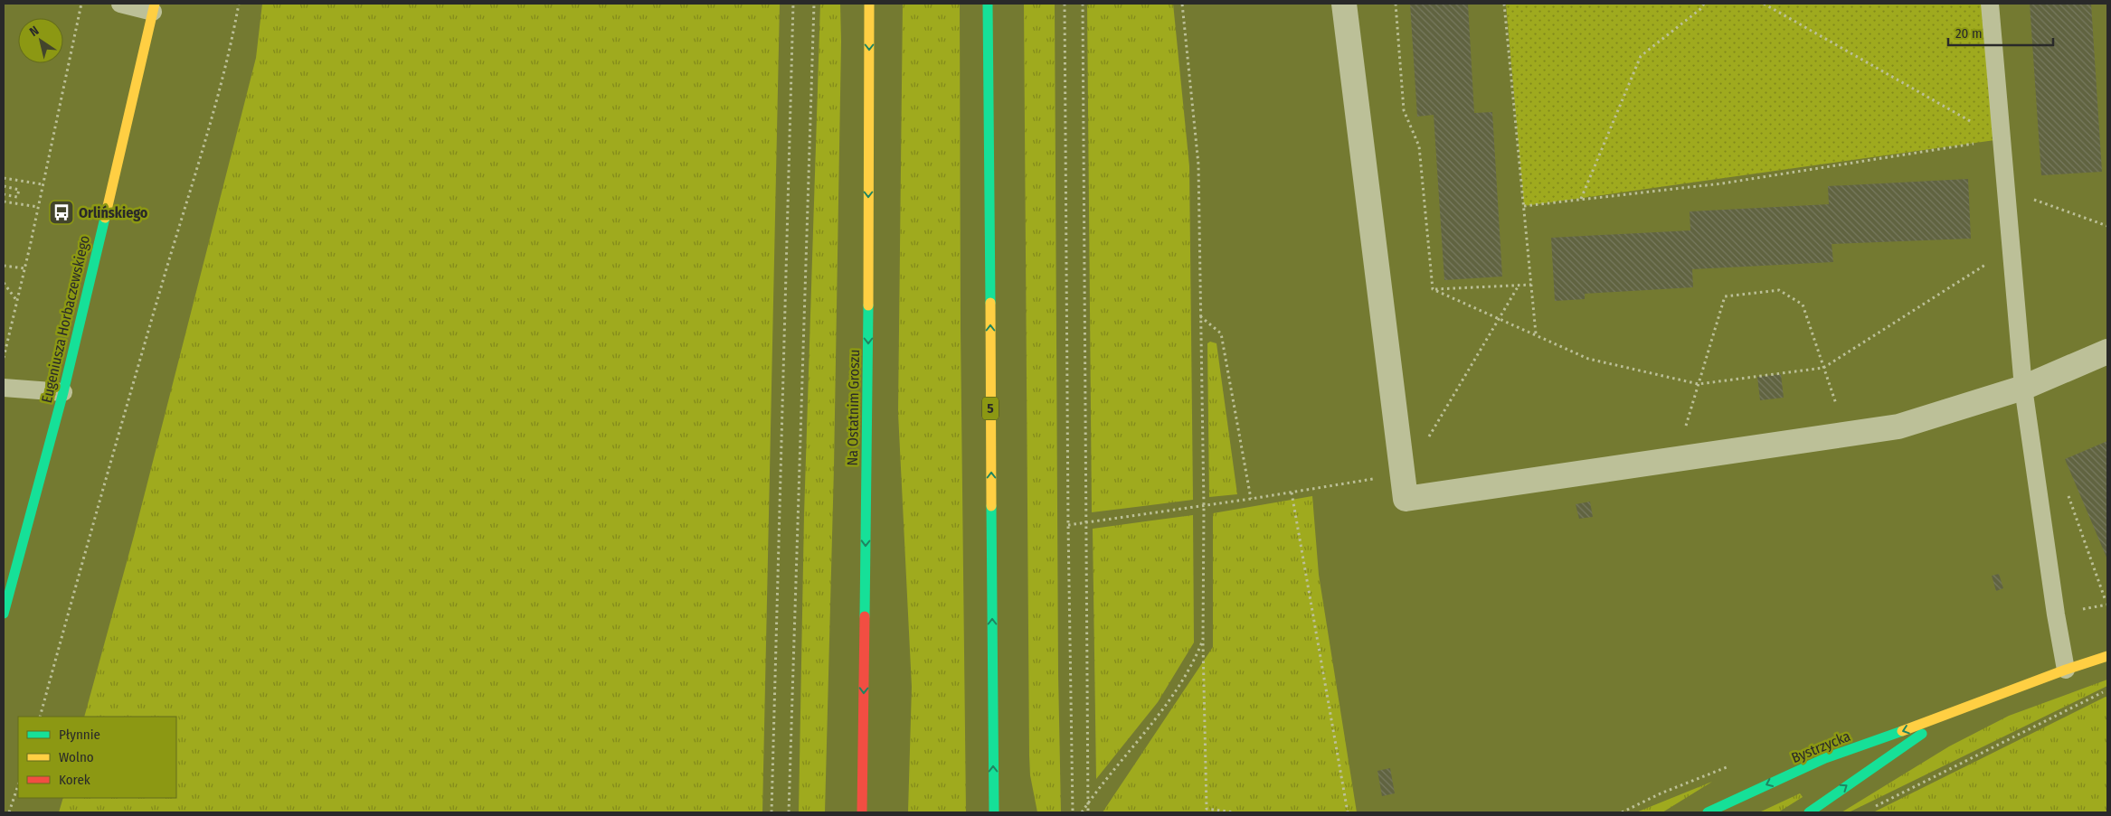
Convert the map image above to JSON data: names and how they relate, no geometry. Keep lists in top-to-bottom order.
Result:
{
  "streets": {
    "main road": [
      "Eugeniusza Horbaczewskiego",
      "Na Ostatnim Groszu",
      "5",
      "Bystrzycka"
    ]
  },
  "one_way": ["Na Ostatnim Groszu"],
  "places": {
    "bus stop": ["Orlińskiego"]
  },
  "legend": ["Płynnie", "Wolno", "Korek"],
  "scale_bar": "20 m",
  "north": "top left"
}
